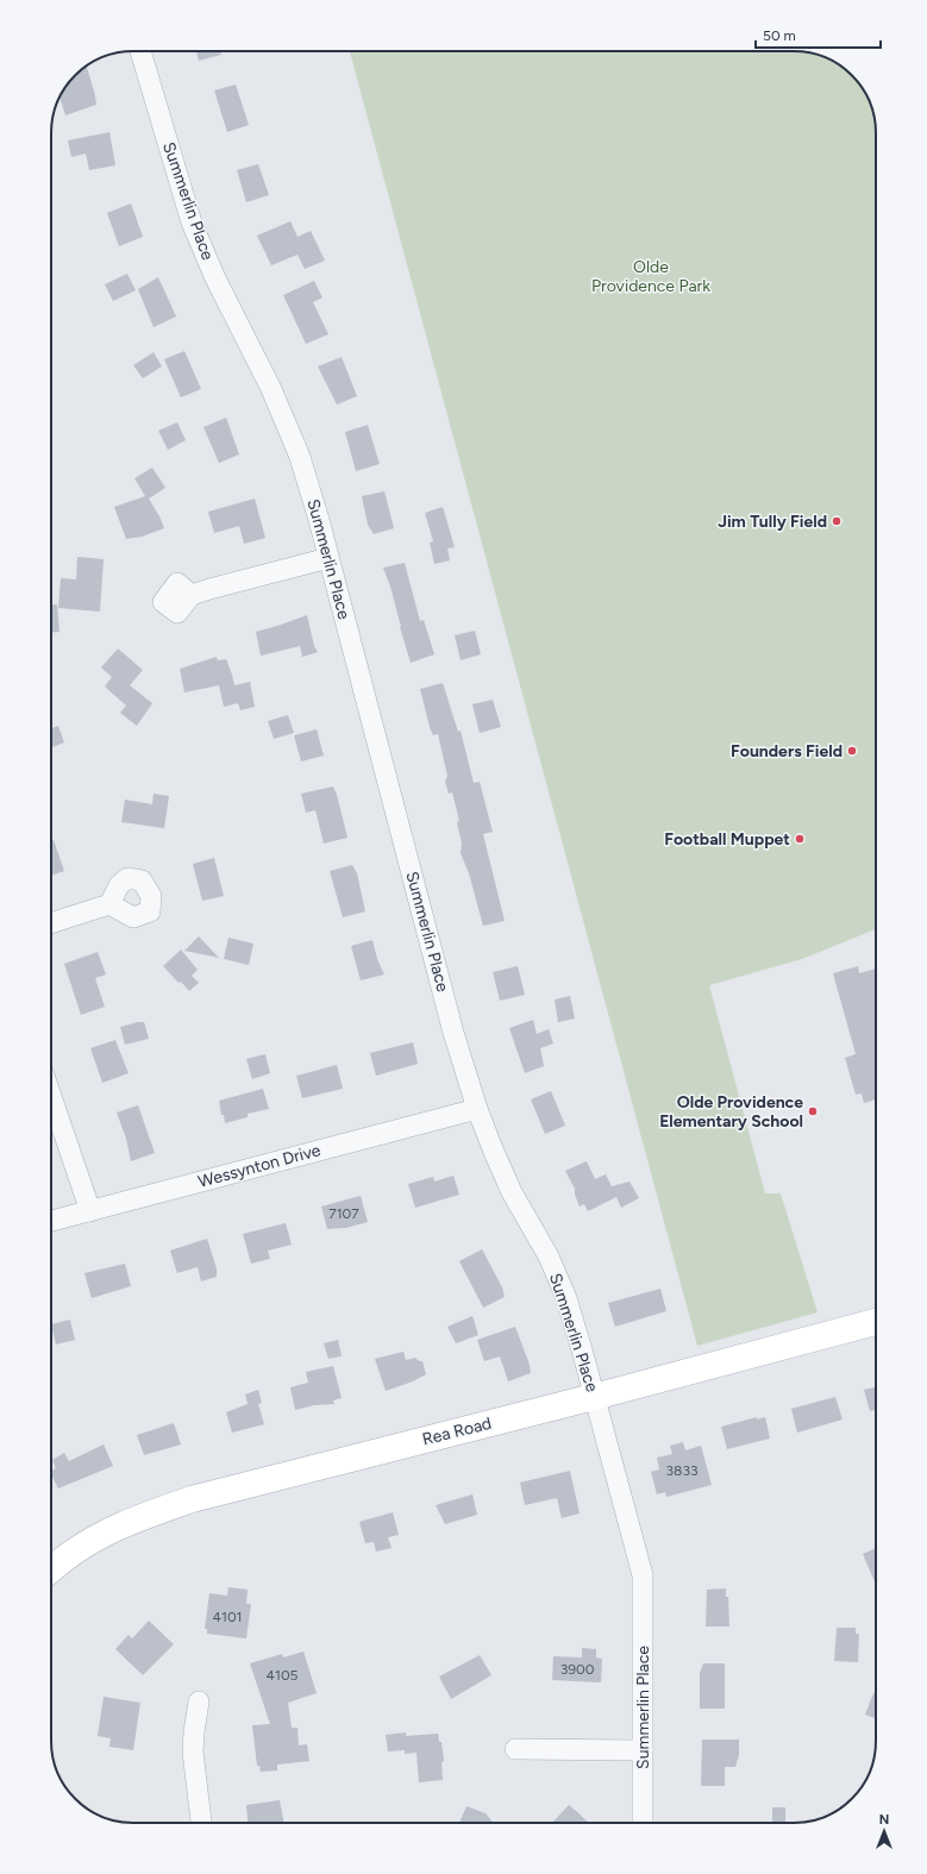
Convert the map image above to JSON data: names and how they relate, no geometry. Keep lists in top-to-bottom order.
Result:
{
  "streets": {
    "main road": ["Rea Road"],
    "street": ["Summerlin Place", "Wessynton Drive"]
  },
  "crossings": [
    ["Summerlin Place", "Wessynton Drive"],
    ["Summerlin Place", "Rea Road"]
  ],
  "parks": ["Olde Providence Park"],
  "places": [
    "Jim Tully Field",
    "Founders Field",
    "Football Muppet",
    "Olde Providence Elementary School"
  ],
  "house_numbers": [
    "7107",
    "3833",
    "4101",
    "3900",
    "4105"
  ],
  "scale_bar": "50 m",
  "north": "top"
}
